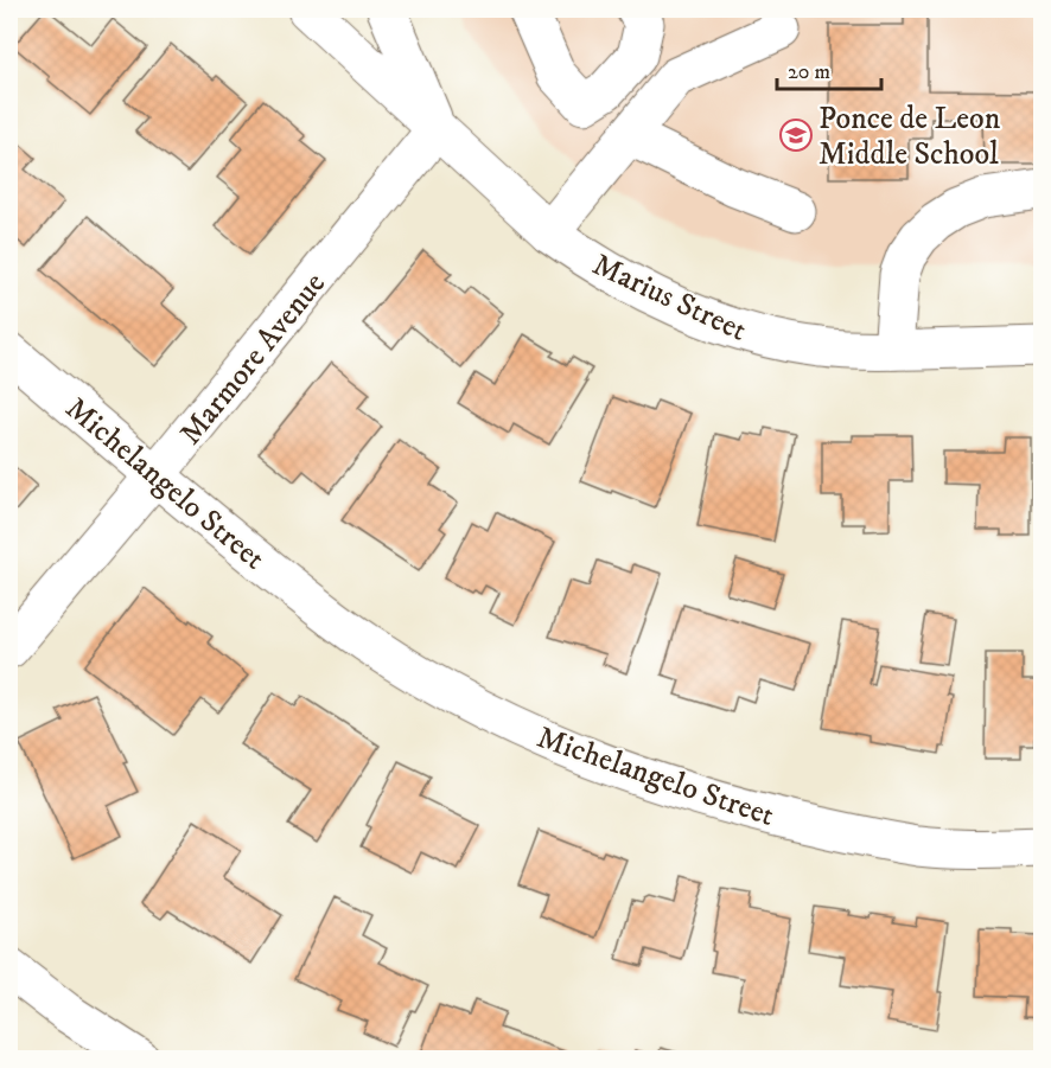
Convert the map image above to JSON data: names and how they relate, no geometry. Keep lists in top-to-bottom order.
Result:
{
  "streets": {
    "street": ["Marius Street", "Marmore Avenue", "Michelangelo Street"]
  },
  "crossings": [
    ["Marius Street", "Marmore Avenue"],
    ["Marmore Avenue", "Michelangelo Street"]
  ],
  "places": {
    "school or university": ["Ponce de Leon Middle School"]
  },
  "scale_bar": "20 m"
}
